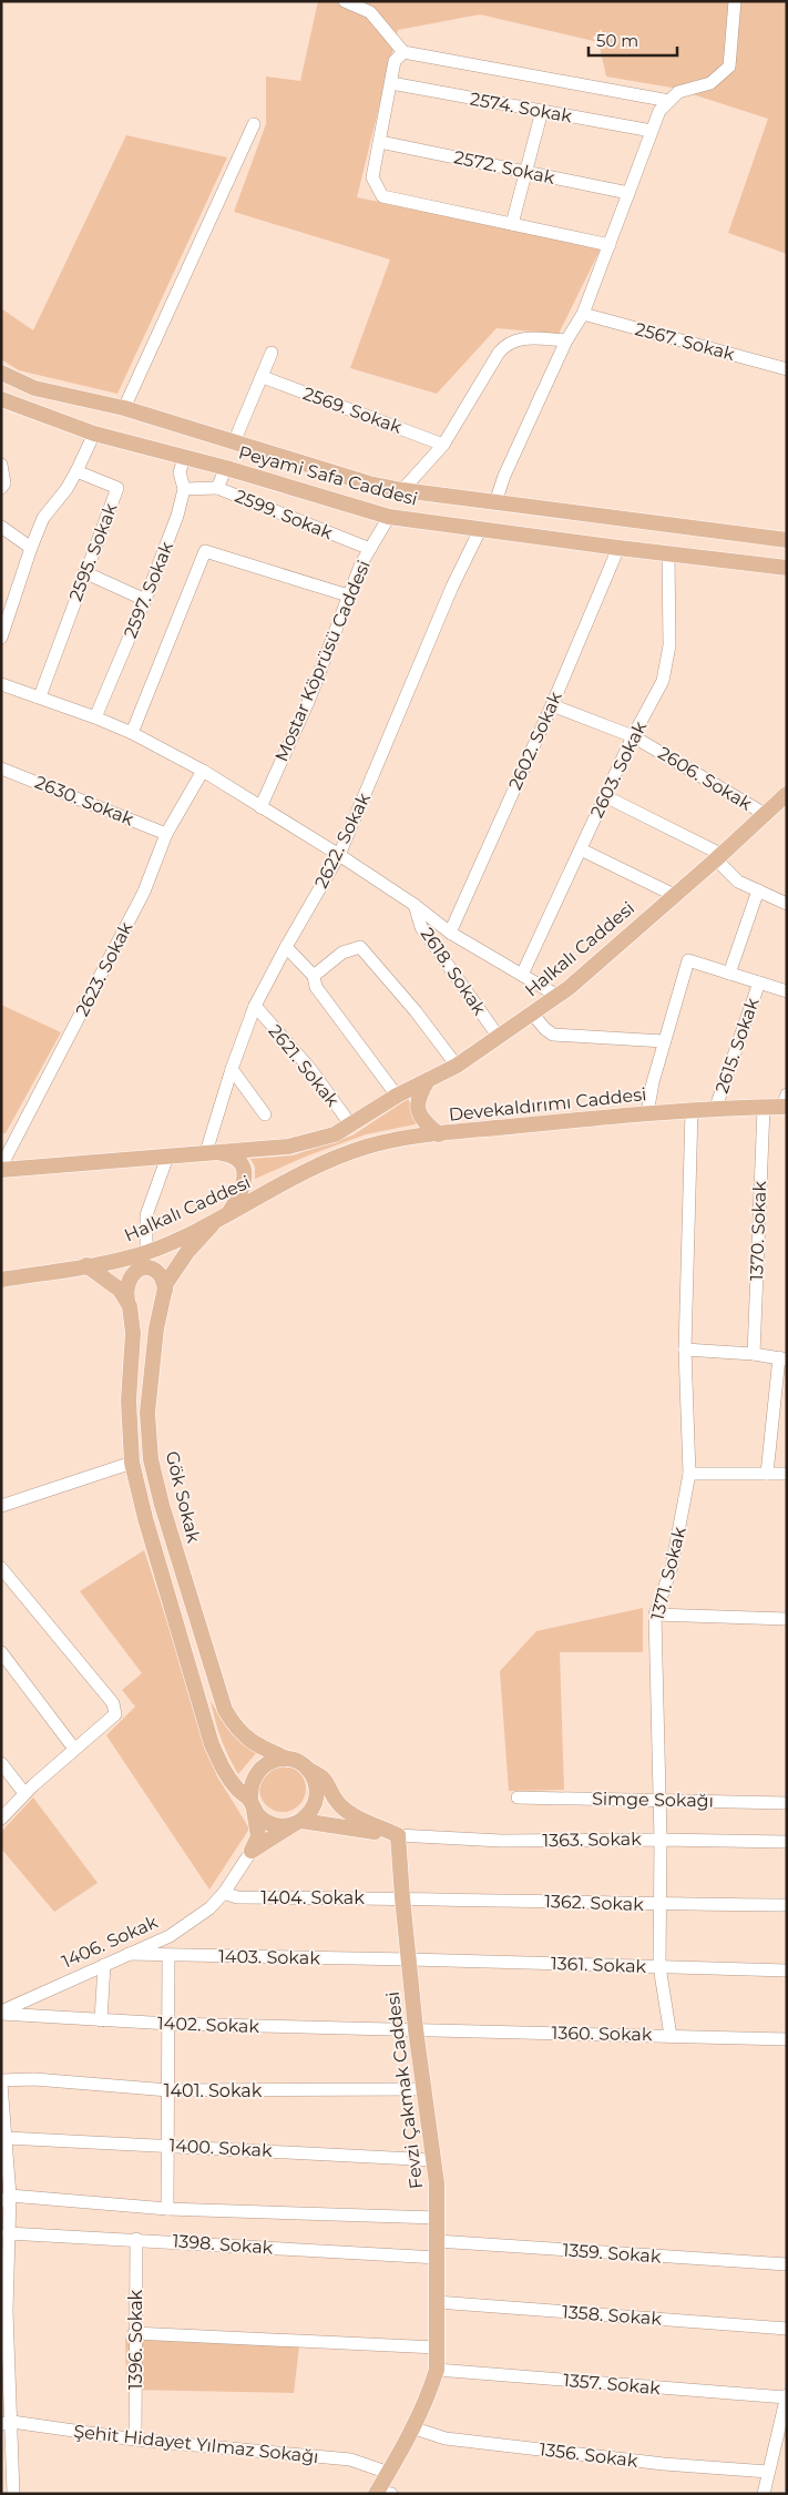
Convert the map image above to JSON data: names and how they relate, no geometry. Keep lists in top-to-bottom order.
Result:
{
  "streets": {
    "main road": [
      "Peyami Safa Caddesi",
      "Halkalı Caddesi",
      "Devekaldırımı Caddesi",
      "Gök Sokak",
      "Fevzi Çakmak Caddesi"
    ],
    "street": [
      "2574. Sokak",
      "2572. Sokak",
      "2567. Sokak",
      "2569. Sokak",
      "2599. Sokak",
      "2595. Sokak",
      "2597. Sokak",
      "Mostar Köprüsü Caddesi",
      "2602. Sokak",
      "2603. Sokak",
      "2606. Sokak",
      "2630. Sokak",
      "2622. Sokak",
      "2623. Sokak",
      "2618. Sokak",
      "2615. Sokak",
      "2621. Sokak",
      "1370. Sokak",
      "1371. Sokak",
      "Simge Sokağı",
      "1363. Sokak",
      "1404. Sokak",
      "1362. Sokak",
      "1406. Sokak",
      "1403. Sokak",
      "1361. Sokak",
      "1402. Sokak",
      "1360. Sokak",
      "1401. Sokak",
      "1400. Sokak",
      "1398. Sokak",
      "1359. Sokak",
      "1358. Sokak",
      "1396. Sokak",
      "1357. Sokak",
      "Şehit Hidayet Yılmaz Sokağı",
      "1356. Sokak"
    ]
  },
  "crossings": [
    ["Peyami Safa Caddesi", "2599. Sokak"],
    ["Peyami Safa Caddesi", "2597. Sokak"],
    ["Peyami Safa Caddesi", "Mostar Köprüsü Caddesi"],
    ["Peyami Safa Caddesi", "2602. Sokak"],
    ["Peyami Safa Caddesi", "2603. Sokak"],
    ["Peyami Safa Caddesi", "2622. Sokak"],
    ["2599. Sokak", "Mostar Köprüsü Caddesi"],
    ["2602. Sokak", "2606. Sokak"],
    ["2603. Sokak", "2606. Sokak"],
    ["2606. Sokak", "Halkalı Caddesi"],
    ["2630. Sokak", "2623. Sokak"],
    ["2622. Sokak", "2621. Sokak"],
    ["Halkalı Caddesi", "2618. Sokak"],
    ["Halkalı Caddesi", "2621. Sokak"],
    ["Halkalı Caddesi", "Devekaldırımı Caddesi"],
    ["Halkalı Caddesi", "Gök Sokak"],
    ["2615. Sokak", "Devekaldırımı Caddesi"],
    ["Devekaldırımı Caddesi", "1370. Sokak"],
    ["Devekaldırımı Caddesi", "1371. Sokak"],
    ["1371. Sokak", "Simge Sokağı"],
    ["1371. Sokak", "1363. Sokak"],
    ["1371. Sokak", "1362. Sokak"],
    ["1371. Sokak", "1361. Sokak"],
    ["1371. Sokak", "1360. Sokak"],
    ["1363. Sokak", "Fevzi Çakmak Caddesi"],
    ["1404. Sokak", "1362. Sokak"],
    ["1404. Sokak", "1406. Sokak"],
    ["1404. Sokak", "Fevzi Çakmak Caddesi"],
    ["1362. Sokak", "Fevzi Çakmak Caddesi"],
    ["1406. Sokak", "1403. Sokak"],
    ["1406. Sokak", "1402. Sokak"],
    ["1403. Sokak", "1361. Sokak"],
    ["1403. Sokak", "Fevzi Çakmak Caddesi"],
    ["1361. Sokak", "Fevzi Çakmak Caddesi"],
    ["1402. Sokak", "1360. Sokak"],
    ["1402. Sokak", "Fevzi Çakmak Caddesi"],
    ["1360. Sokak", "Fevzi Çakmak Caddesi"],
    ["1401. Sokak", "Fevzi Çakmak Caddesi"],
    ["Fevzi Çakmak Caddesi", "1400. Sokak"],
    ["Fevzi Çakmak Caddesi", "1398. Sokak"],
    ["Fevzi Çakmak Caddesi", "1359. Sokak"],
    ["Fevzi Çakmak Caddesi", "1358. Sokak"],
    ["Fevzi Çakmak Caddesi", "1357. Sokak"],
    ["Fevzi Çakmak Caddesi", "Şehit Hidayet Yılmaz Sokağı"],
    ["Fevzi Çakmak Caddesi", "1356. Sokak"],
    ["1398. Sokak", "1396. Sokak"],
    ["1396. Sokak", "Şehit Hidayet Yılmaz Sokağı"]
  ],
  "scale_bar": "50 m"
}
